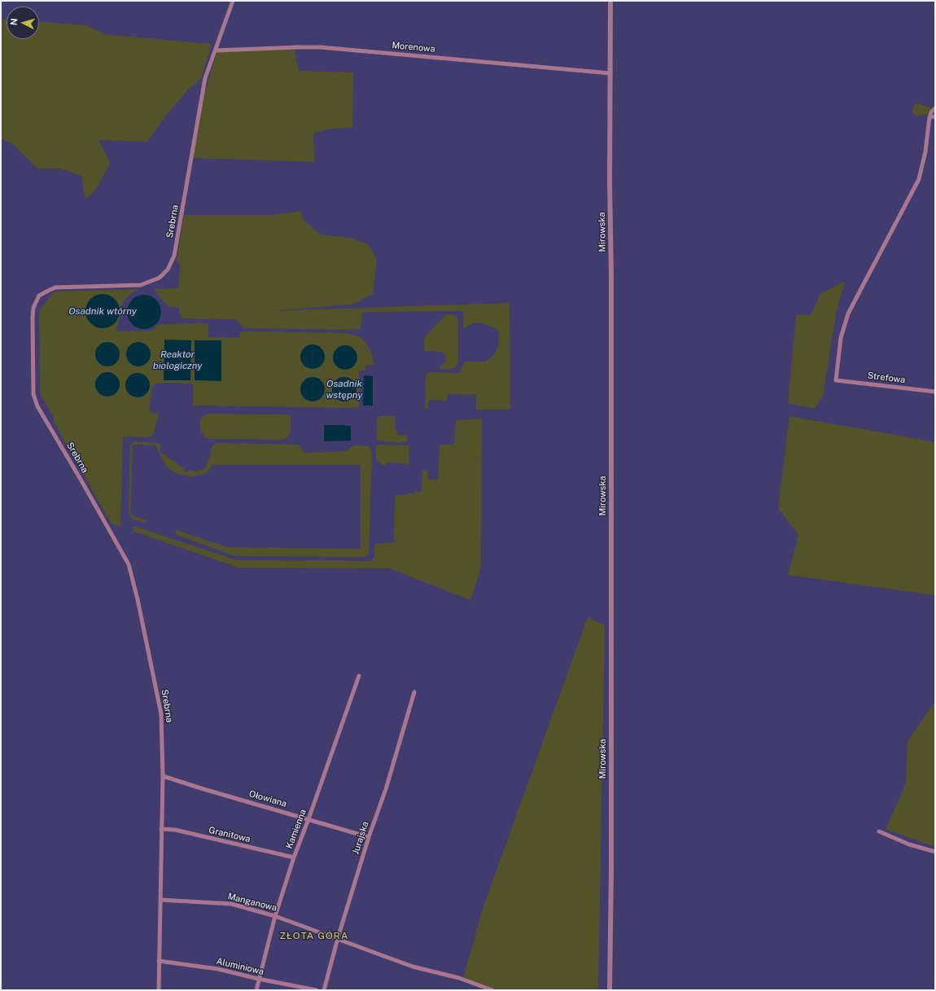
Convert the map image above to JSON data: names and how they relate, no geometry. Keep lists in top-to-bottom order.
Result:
{
  "streets": {
    "street": [
      "Morenowa",
      "Srebrna",
      "Mirowska",
      "Strefowa",
      "Ołowiana",
      "Kamienna",
      "Granitowa",
      "Jurajska",
      "Manganowa",
      "Aluminiowa"
    ]
  },
  "crossings": [
    ["Morenowa", "Srebrna"],
    ["Morenowa", "Mirowska"],
    ["Srebrna", "Ołowiana"],
    ["Srebrna", "Granitowa"],
    ["Srebrna", "Manganowa"],
    ["Srebrna", "Aluminiowa"],
    ["Ołowiana", "Kamienna"],
    ["Ołowiana", "Jurajska"],
    ["Kamienna", "Granitowa"],
    ["Kamienna", "Manganowa"],
    ["Kamienna", "Aluminiowa"],
    ["Jurajska", "Manganowa"]
  ],
  "districts": ["ZŁOTA GÓRA"],
  "water": ["Osadnik wtórny", "Reaktor biologiczny", "Osadnik wstępny"],
  "north": "left"
}
